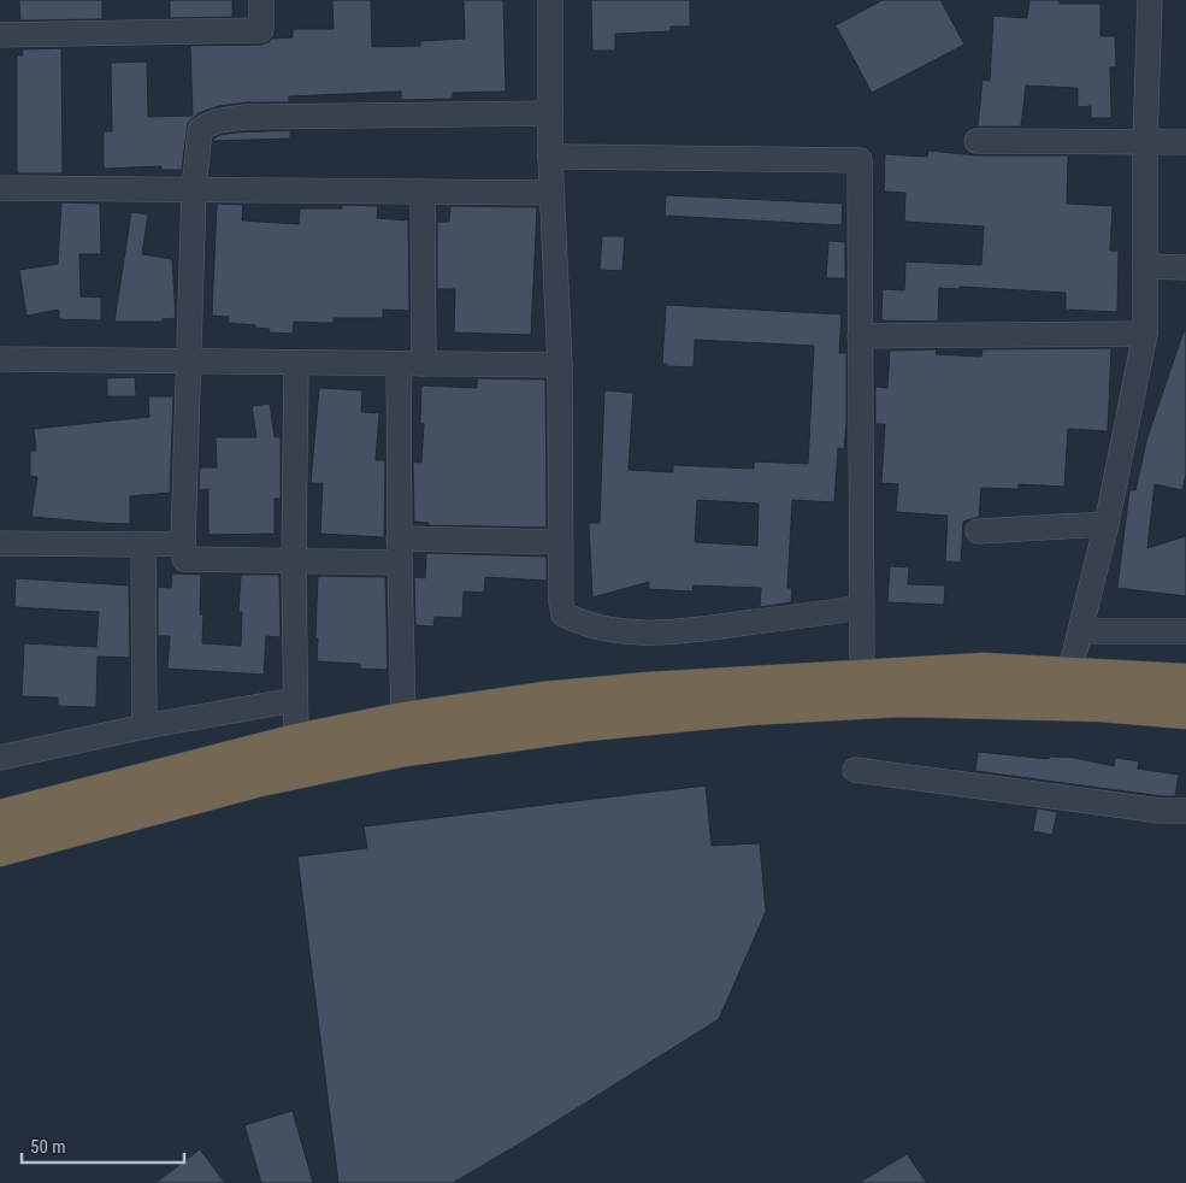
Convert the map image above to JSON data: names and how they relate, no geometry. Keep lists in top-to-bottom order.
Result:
{
  "scale_bar": "50 m"
}
